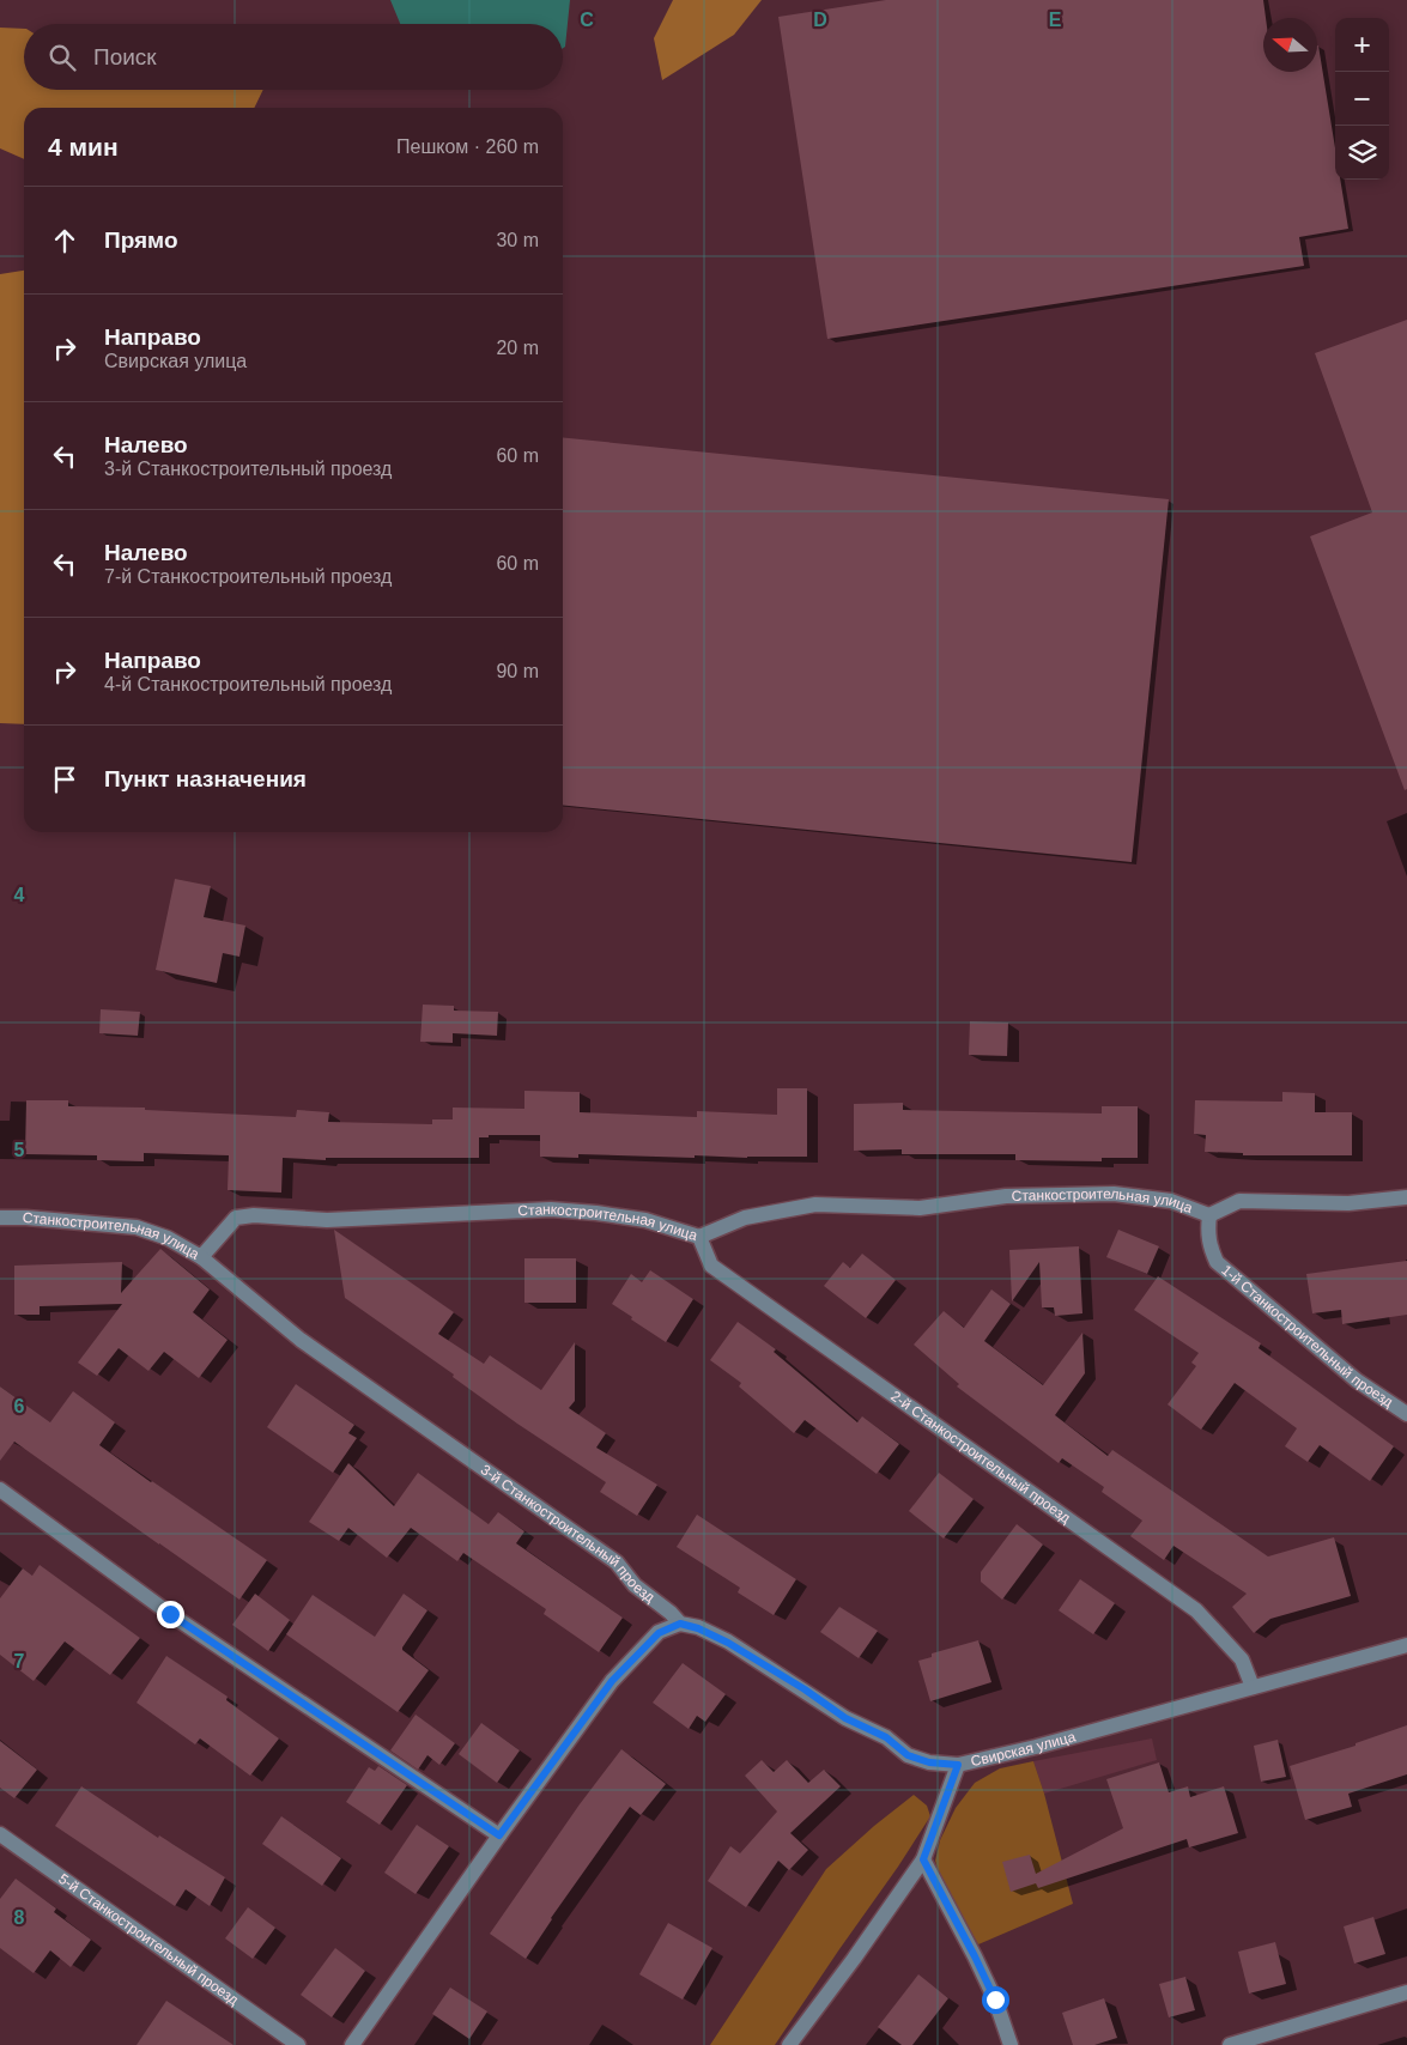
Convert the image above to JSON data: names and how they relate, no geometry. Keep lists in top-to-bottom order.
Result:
{
  "streets": {
    "street": [
      "Станкостроительная улица",
      "1-й Станкостроительный проезд",
      "2-й Станкостроительный проезд",
      "3-й Станкостроительный проезд",
      "Свирская улица",
      "5-й Станкостроительный проезд"
    ]
  },
  "crossings": [
    ["Станкостроительная улица", "1-й Станкостроительный проезд"],
    ["Станкостроительная улица", "2-й Станкостроительный проезд"],
    ["Станкостроительная улица", "3-й Станкостроительный проезд"],
    ["2-й Станкостроительный проезд", "Свирская улица"],
    ["3-й Станкостроительный проезд", "Свирская улица"]
  ],
  "north": "left",
  "page": {
    "map_buttons": ["+", "−"],
    "search": "Поиск",
    "heading": ["4 мин", "Пешком · 260 m"],
    "list": [
      ["Прямо", "30 m"],
      ["Направо", "Свирская улица", "20 m"],
      ["Налево", "3-й Станкостроительный проезд", "60 m"],
      ["Налево", "7-й Станкостроительный проезд", "60 m"],
      ["Направо", "4-й Станкостроительный проезд", "90 m"],
      "Пункт назначения"
    ]
  },
  "grid": {
    "columns": ["C", "D", "E"],
    "rows": [
      "4",
      "5",
      "6",
      "7",
      "8"
    ]
  }
}
